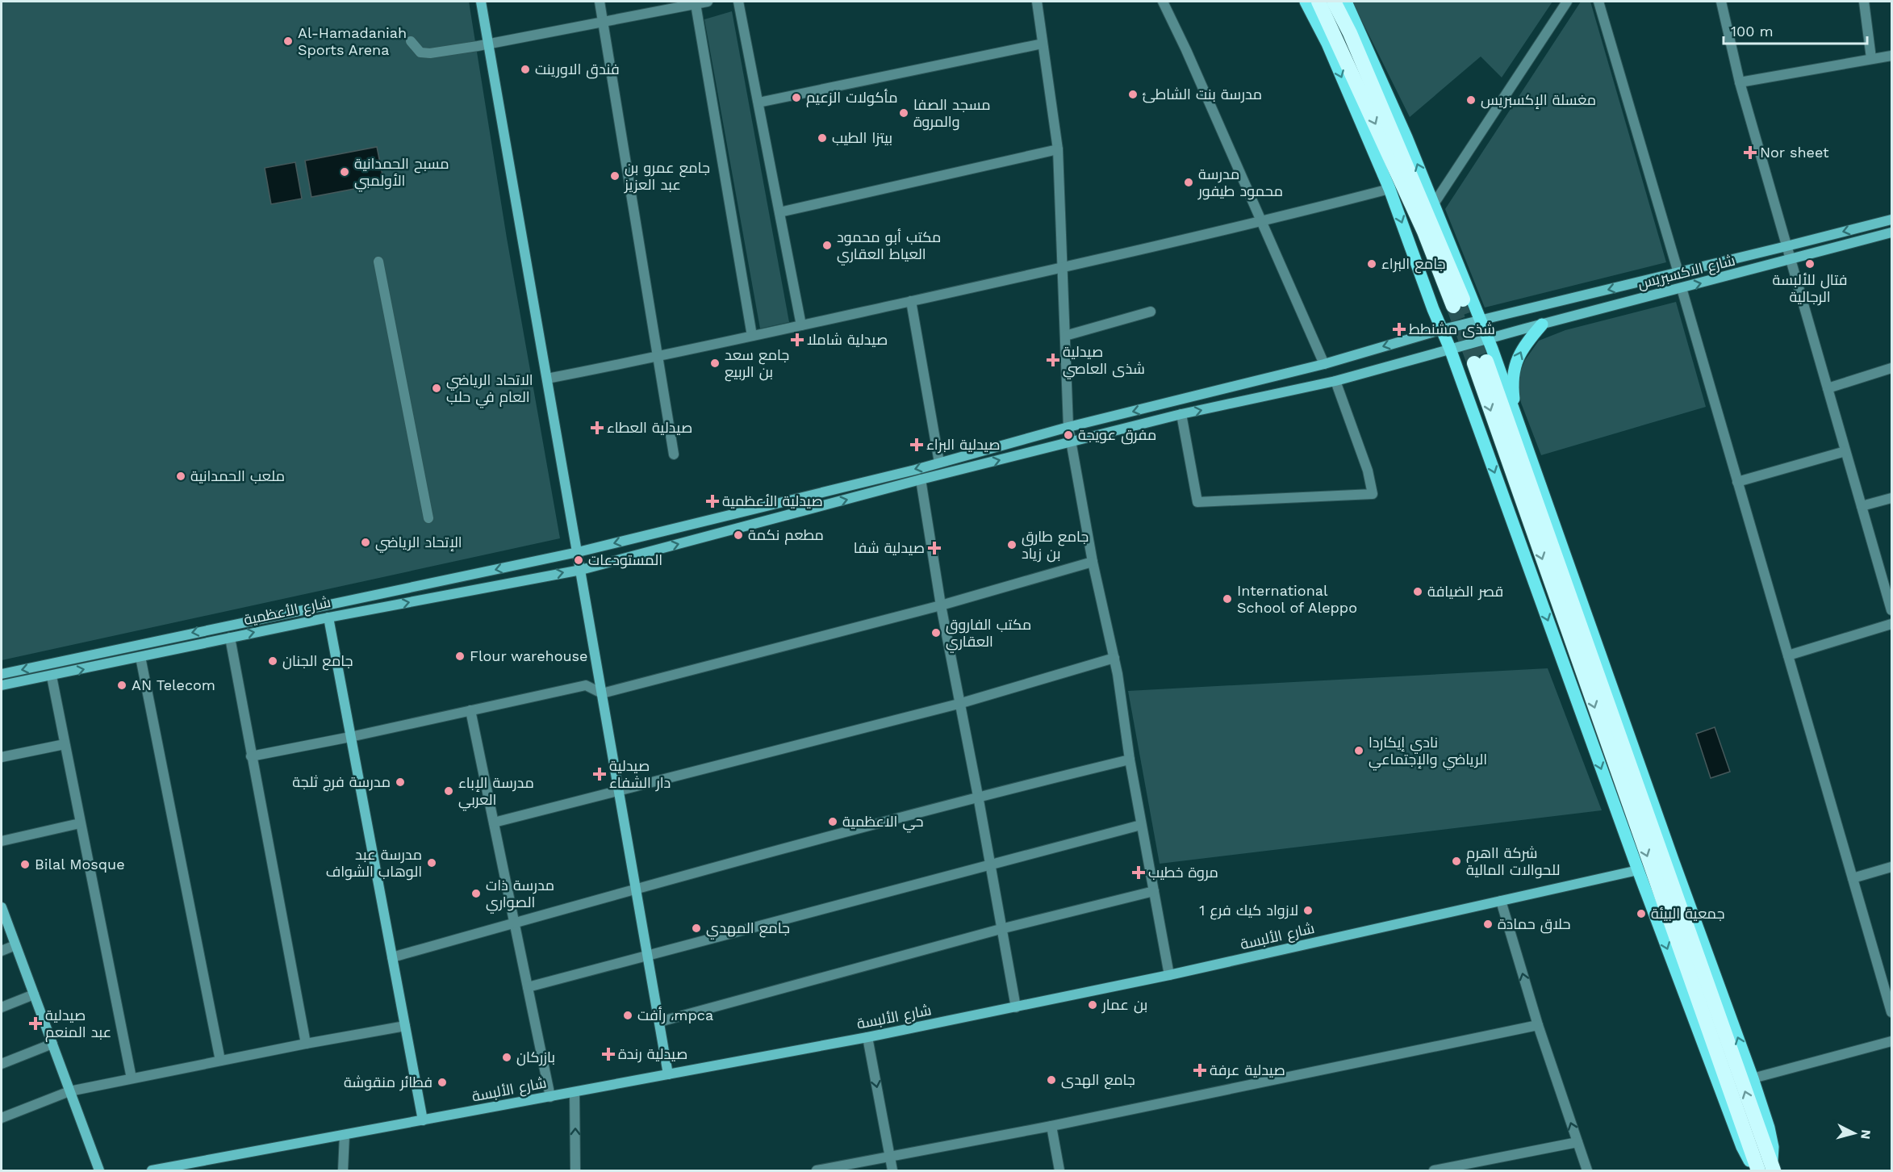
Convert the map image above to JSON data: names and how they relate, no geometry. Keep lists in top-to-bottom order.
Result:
{
  "streets": {
    "street": ["شارع الاكسبريس", "شارع الأعظمية", "شارع الألبسة"]
  },
  "crossings": [
    ["شارع الاكسبريس", "شارع الأعظمية"]
  ],
  "places": {
    "other": [
      "Al-Hamadaniah Sports Arena",
      "فندق الاورينت",
      "مدرسة بنت الشاطئ",
      "مأكولات الزعيم",
      "مغسلة الإكسبريس",
      "مسجد الصفا والمروة",
      "بيتزا الطيب",
      "مسبح الحمدانية الأولمبي",
      "جامع عمرو بن عبد العزيز",
      "مدرسة محمود طيفور",
      "مكتب أبو محمود العياط العقاري",
      "جامع البراء",
      "فتال للألبسة الرجالية",
      "جامع سعد بن الربيع",
      "الاتحاد الرياضي العام في حلب",
      "مفرق عويجة",
      "ملعب الحمدانية",
      "مطعم نكمة",
      "الإتحاد الرياضي",
      "جامع طارق بن زياد",
      "المستودعات",
      "قصر الضيافة",
      "International School of Aleppo",
      "مكتب الفاروق العقاري",
      "Flour warehouse",
      "جامع الجنان",
      "AN Telecom",
      "نادي إيكاردا الرياضي والإجتماعي",
      "مدرسة فرج ثلجة",
      "مدرسة الإباء العربي",
      "حي الاعظمية",
      "شركة ااهرم للحوالات المالية",
      "مدرسة عبد الوهاب الشواف",
      "Bilal Mosque",
      "مدرسة ذات الصواري",
      "لازواد كيك فرع 1",
      "جمعية البيئة",
      "حلاق حمادة",
      "جامع المهدي",
      "بن عمار",
      "رأفت ،mpca",
      "بازركان",
      "جامع الهدى",
      "فطائر منقوشة"
    ],
    "health": [
      "Nor sheet",
      "شذى مشنطط",
      "صيدلية شاملا",
      "صيدلية شذى العاصي",
      "صيدلية العطاء",
      "صيدلية البراء",
      "صيدلية الأعظمية",
      "صيدلية شفا",
      "صيدلية دار الشفاء",
      "مروة خطيب",
      "صيدلية عبد المنعم",
      "صيدلية رندة",
      "صيدلية عرفة"
    ]
  },
  "scale_bar": "100 m",
  "north": "right"
}
